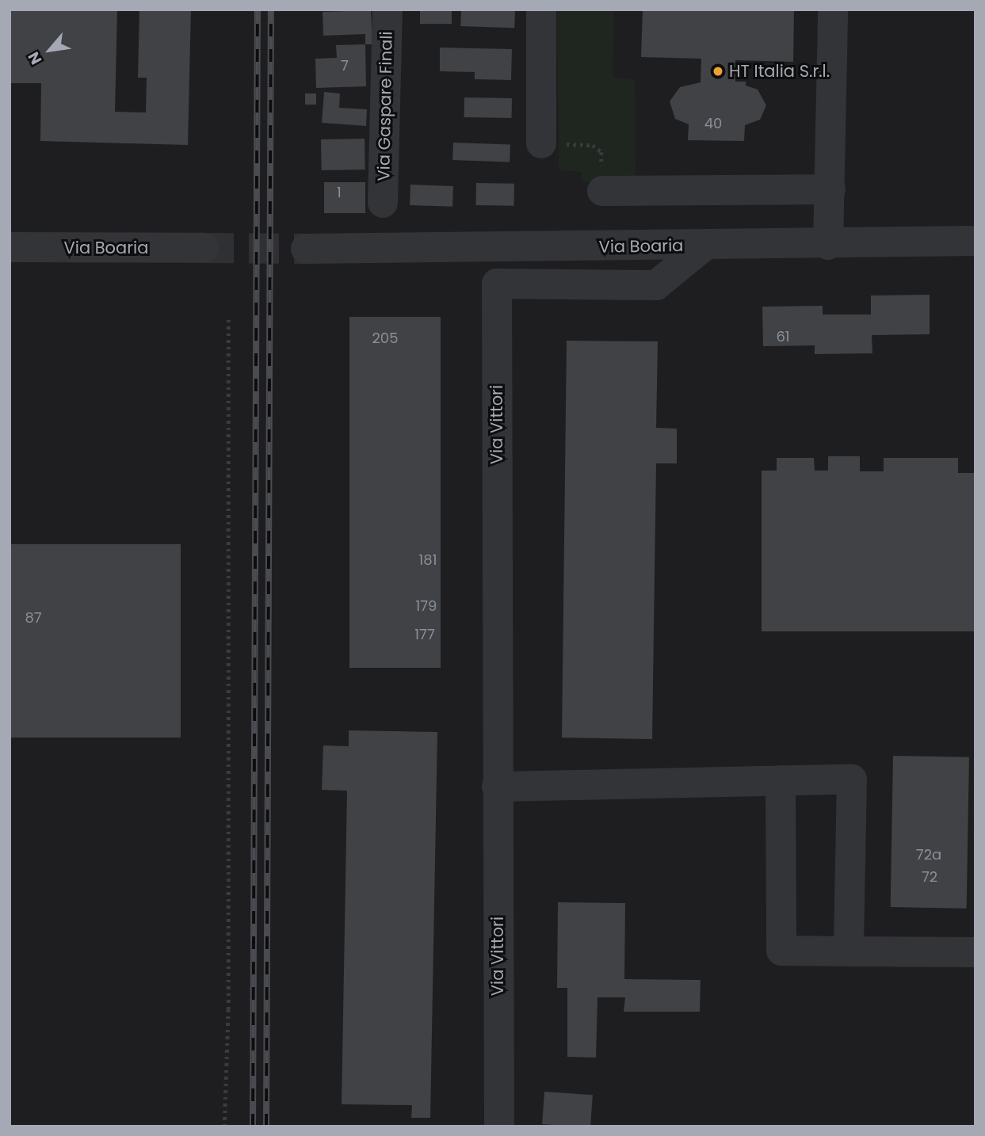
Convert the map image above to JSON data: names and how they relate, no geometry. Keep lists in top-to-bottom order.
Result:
{
  "streets": {
    "street": ["Via Gaspare Finali", "Via Boaria", "Via Vittori"]
  },
  "crossings": [
    ["Via Boaria", "Via Vittori"]
  ],
  "places": ["HT Italia S.r.l."],
  "house_numbers": [
    "7",
    "40",
    "1",
    "61",
    "205",
    "181",
    "179",
    "87",
    "177",
    "72a",
    "72"
  ],
  "north": "bottom left"
}
